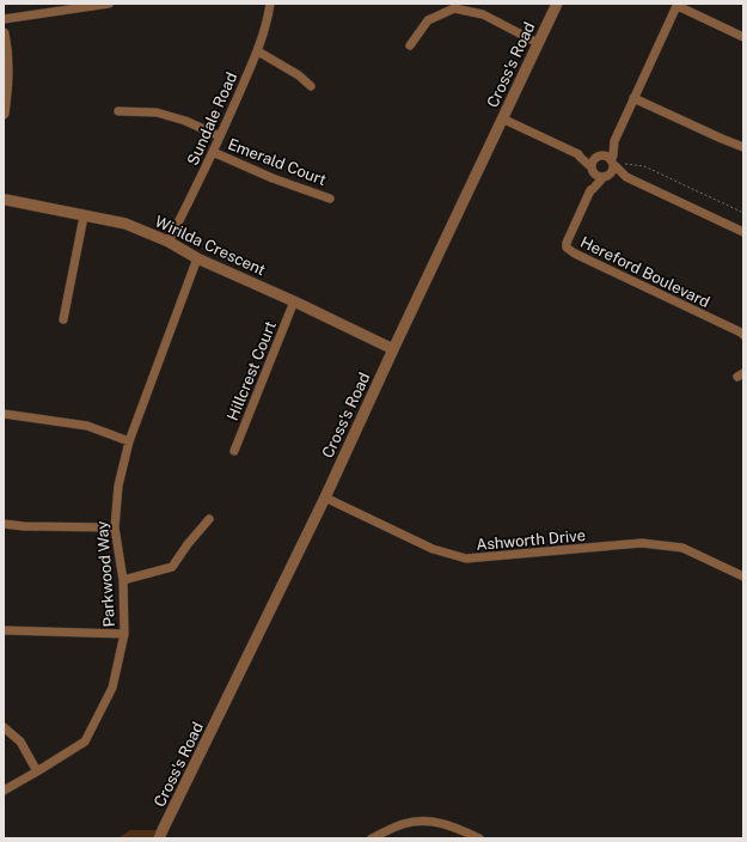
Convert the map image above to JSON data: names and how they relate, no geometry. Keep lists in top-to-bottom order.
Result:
{
  "streets": {
    "street": [
      "Cross's Road",
      "Sundale Road",
      "Emerald Court",
      "Wirilda Crescent",
      "Hereford Boulevard",
      "Hillcrest Court",
      "Ashworth Drive",
      "Parkwood Way"
    ]
  },
  "crossings": [
    ["Cross's Road", "Wirilda Crescent"],
    ["Cross's Road", "Ashworth Drive"],
    ["Sundale Road", "Emerald Court"],
    ["Sundale Road", "Wirilda Crescent"],
    ["Wirilda Crescent", "Hillcrest Court"],
    ["Wirilda Crescent", "Parkwood Way"]
  ]
}
